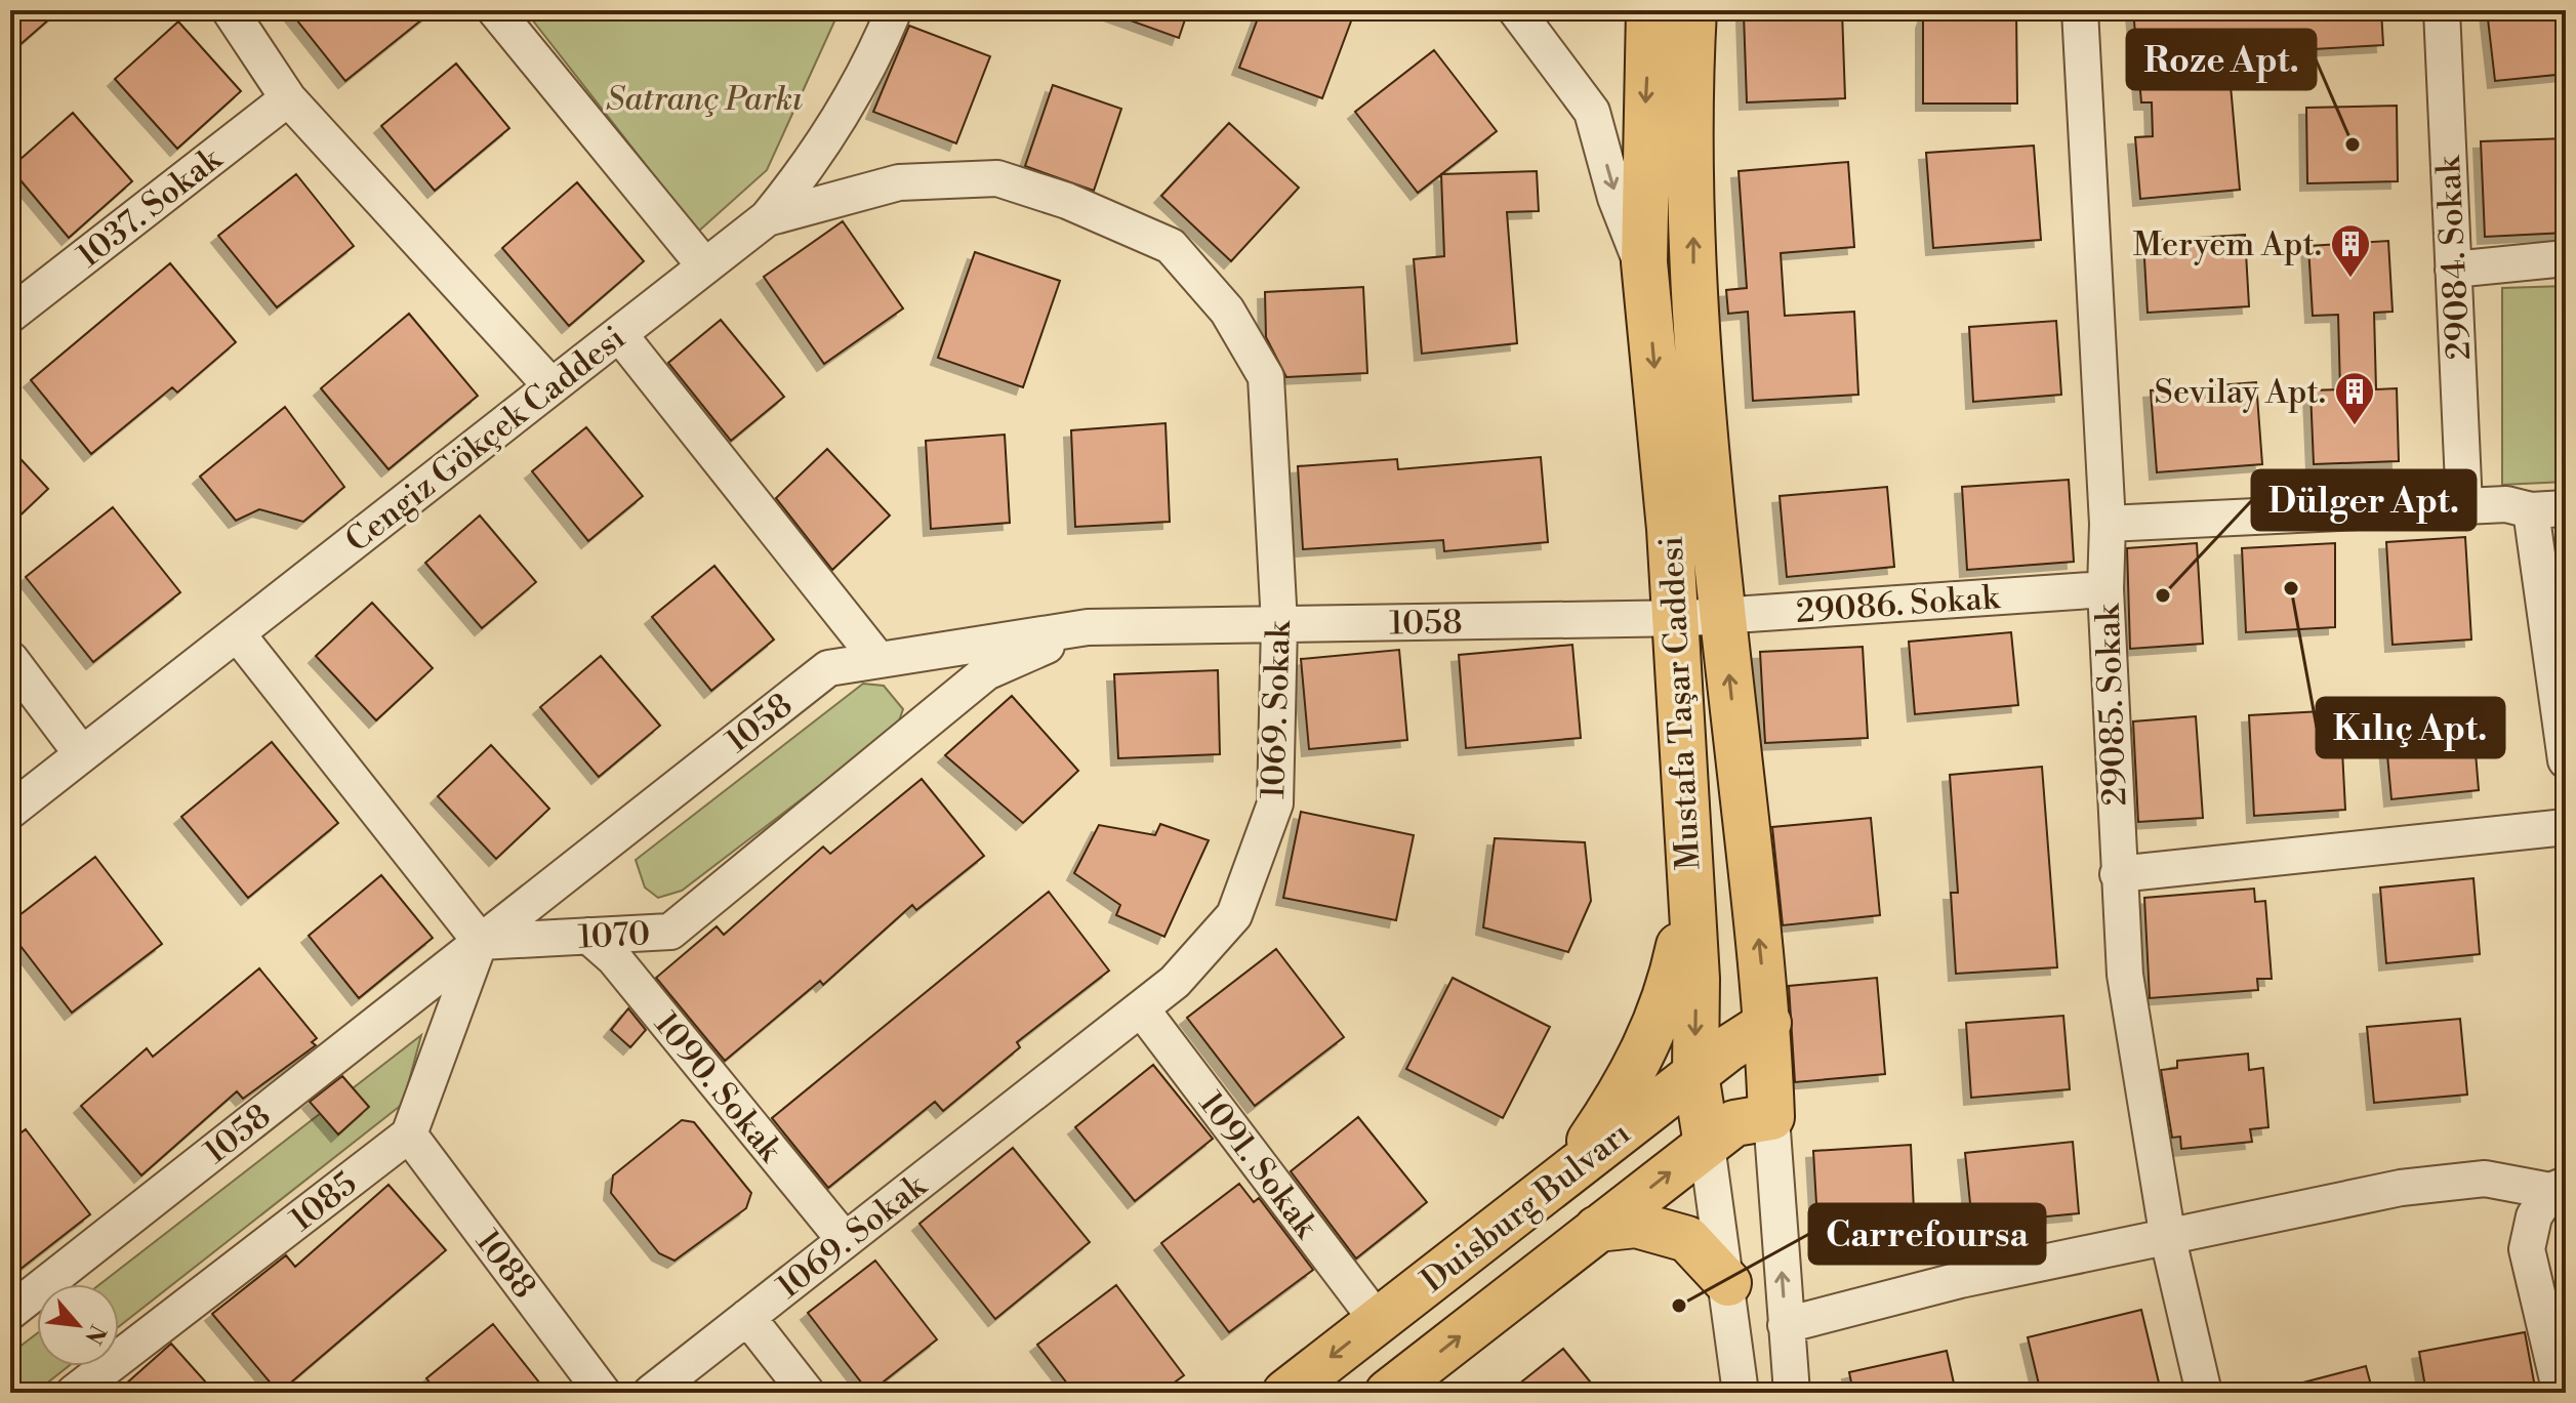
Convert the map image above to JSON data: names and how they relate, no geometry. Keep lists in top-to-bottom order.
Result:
{
  "streets": {
    "main road": ["Mustafa Taşar Caddesi", "Duisburg Bulvarı"],
    "street": [
      "1037. Sokak",
      "29084. Sokak",
      "Cengiz Gökçek Caddesi",
      "29086. Sokak",
      "1058",
      "29085. Sokak",
      "1069. Sokak",
      "1070",
      "1090. Sokak",
      "1091. Sokak",
      "1085",
      "1088"
    ]
  },
  "crossings": [
    ["Cengiz Gökçek Caddesi", "1069. Sokak"],
    ["29086. Sokak", "1058"],
    ["29086. Sokak", "Mustafa Taşar Caddesi"],
    ["29086. Sokak", "29085. Sokak"],
    ["1058", "Mustafa Taşar Caddesi"],
    ["1058", "1069. Sokak"],
    ["1058", "1070"],
    ["Mustafa Taşar Caddesi", "Duisburg Bulvarı"],
    ["1069. Sokak", "1090. Sokak"],
    ["1069. Sokak", "1091. Sokak"],
    ["1070", "1090. Sokak"],
    ["1091. Sokak", "Duisburg Bulvarı"],
    ["1085", "1088"]
  ],
  "parks": ["Satranç Parkı"],
  "places": {
    "other": [
      "Roze Apt.",
      "Kılıç Apt.",
      "Dülger Apt.",
      "Carrefoursa"
    ],
    "building": ["Meryem Apt.", "Sevilay Apt."]
  },
  "north": "bottom right"
}
